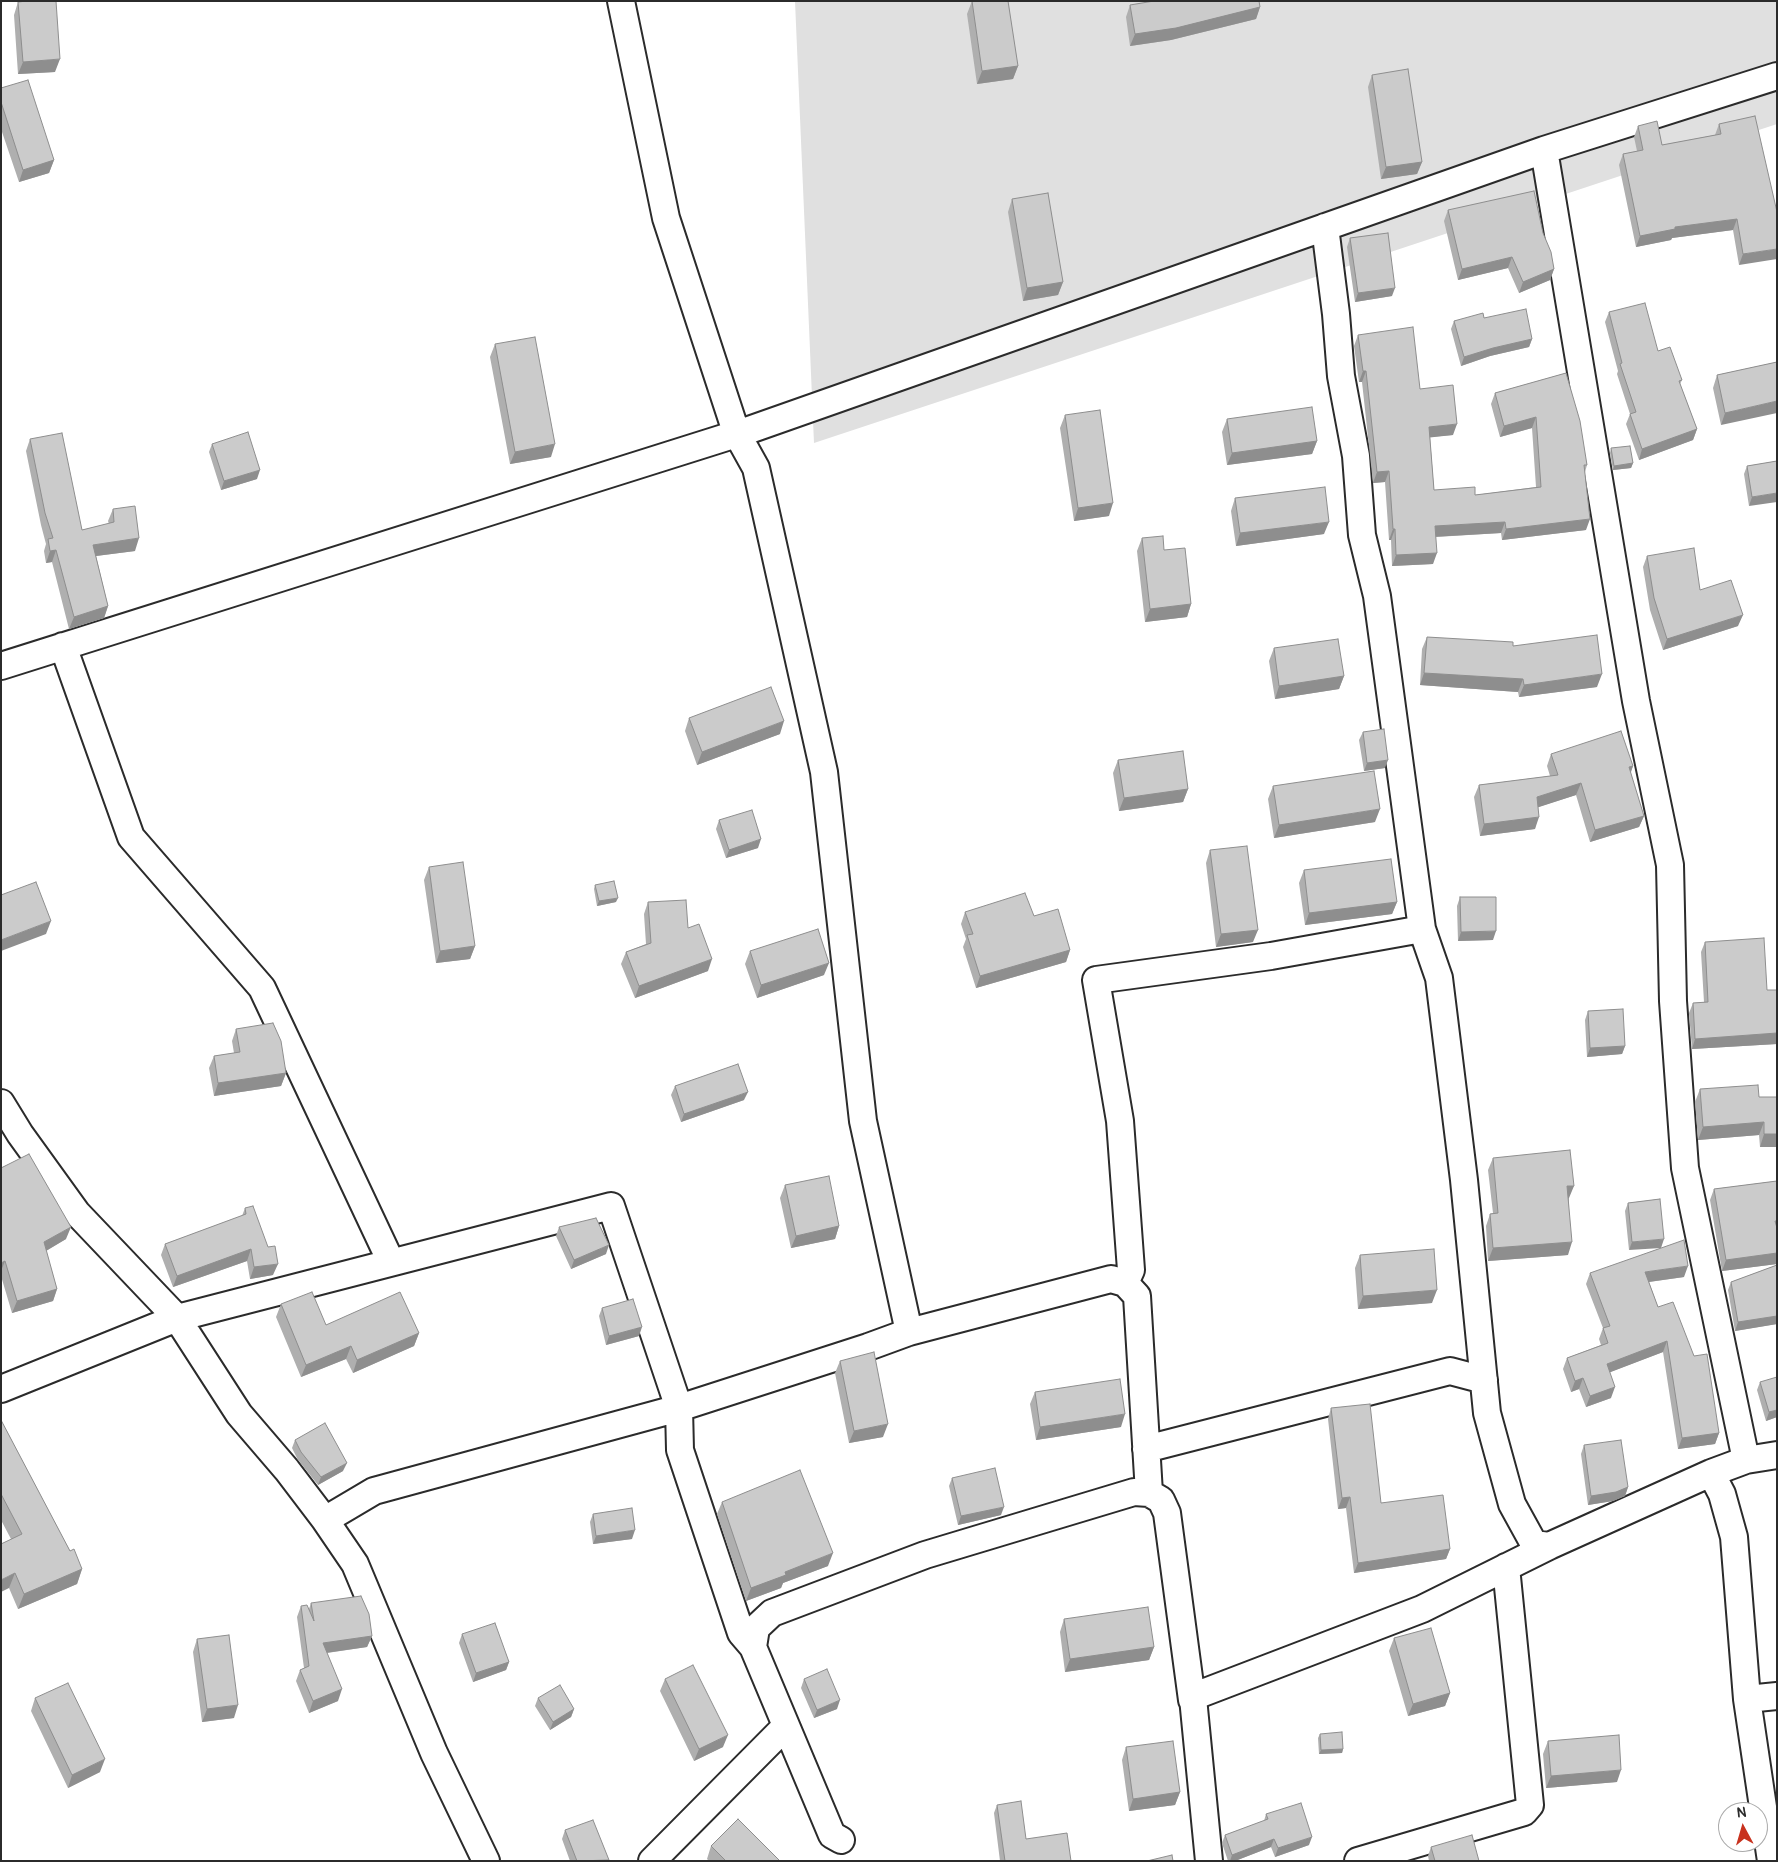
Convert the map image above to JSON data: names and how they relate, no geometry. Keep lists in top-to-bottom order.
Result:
{
  "north": "top"
}
